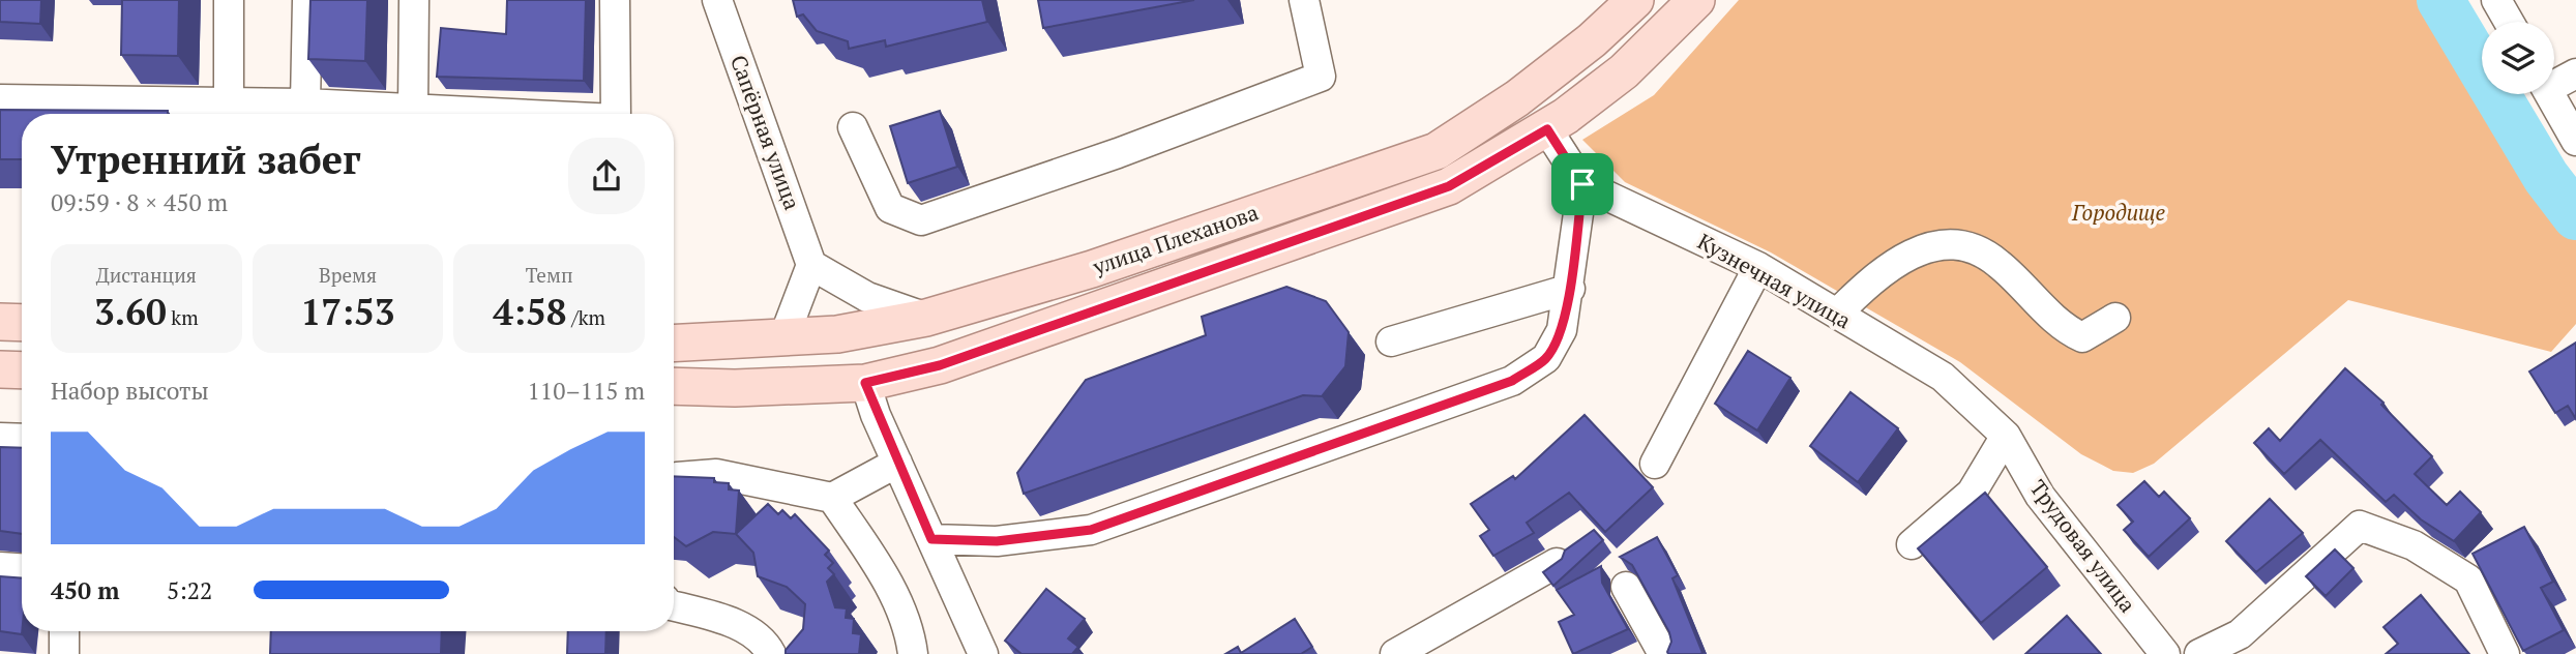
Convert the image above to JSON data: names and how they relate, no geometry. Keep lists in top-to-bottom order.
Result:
{
  "streets": {
    "main road": ["улица Плеханова"],
    "street": ["Сапёрная улица", "Кузнечная улица", "Трудовая улица"]
  },
  "crossings": [
    ["Кузнечная улица", "Трудовая улица"]
  ],
  "parks": ["Городище"],
  "page": {
    "heading": ["Утренний забег", "09:59 · 8 × 450 m"],
    "stats": [
      ["Дистанция", "3.60 km"],
      ["Время", "17:53"],
      ["Темп", "4:58 /km"]
    ],
    "chart": ["Набор высоты", "110–115 m"],
    "list": [
      {
        "name": "450 m",
        "note": "5:22"
      }
    ]
  }
}
